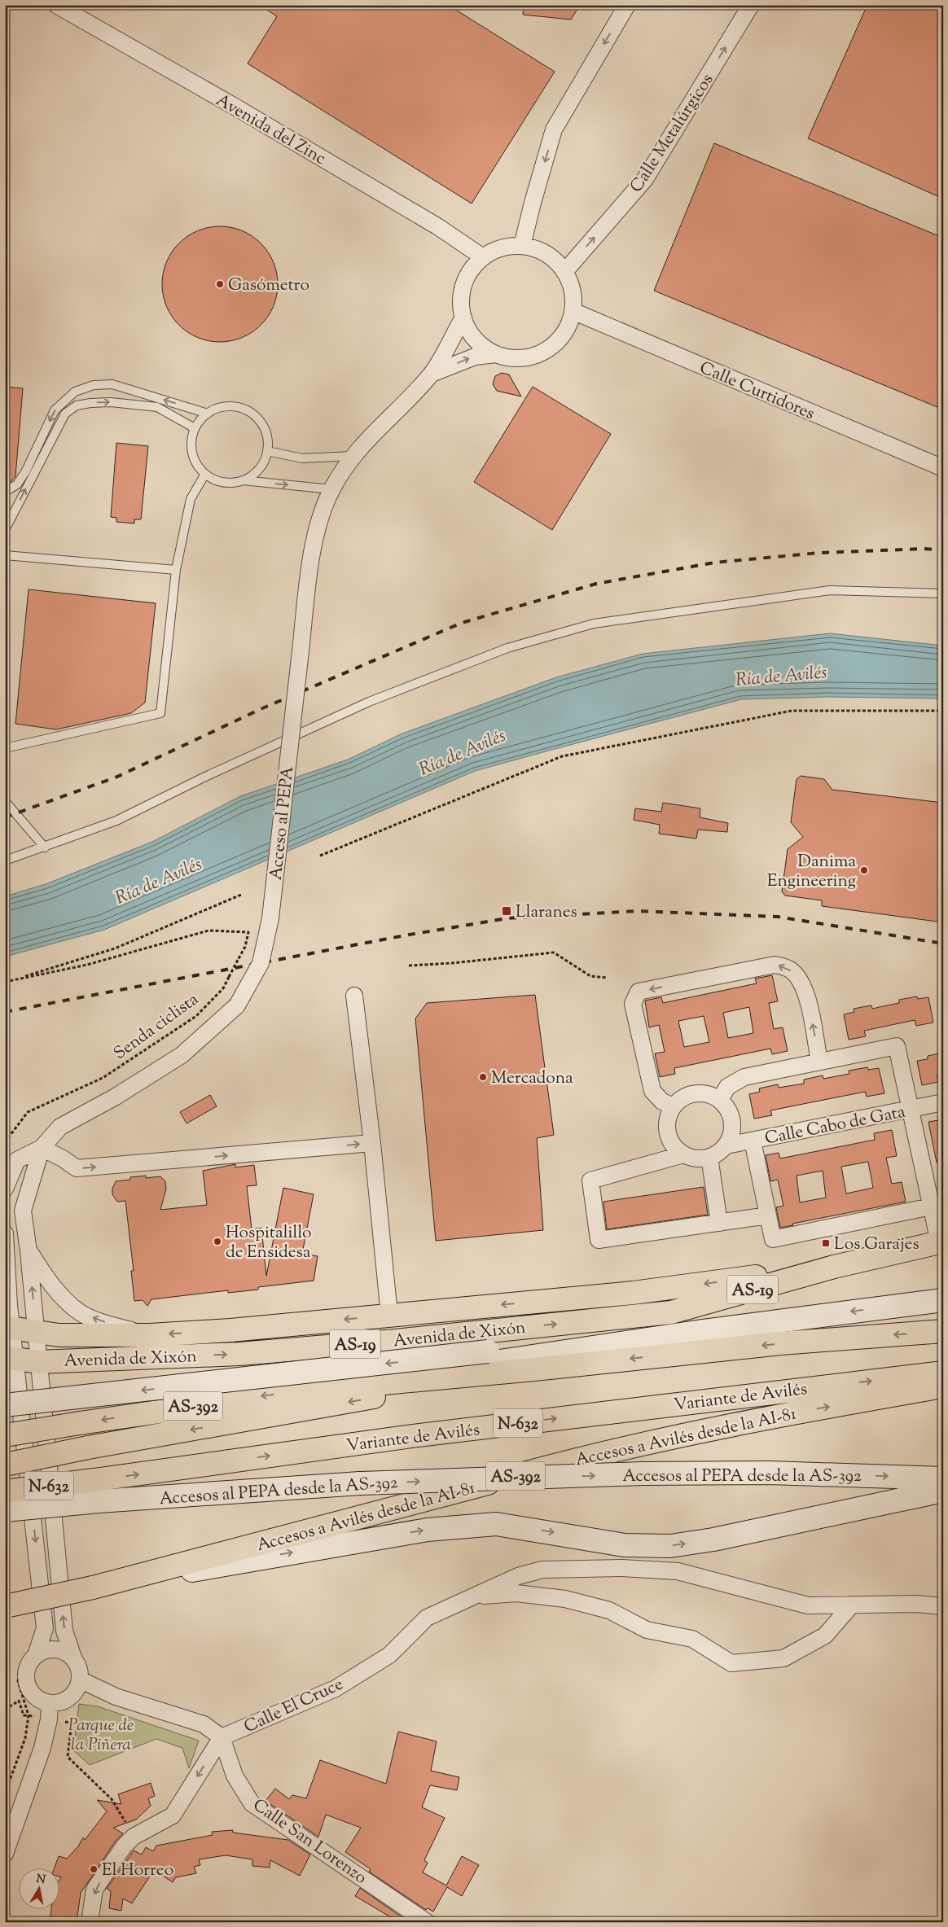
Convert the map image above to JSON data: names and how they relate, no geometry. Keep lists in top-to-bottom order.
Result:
{
  "streets": {
    "main road": [
      "AS-19",
      "Avenida de Xixón",
      "Variante de Avilés",
      "AS-392",
      "N-632",
      "Accesos a Avilés desde la AI-81",
      "Accesos al PEPA desde la AS-392"
    ],
    "street": [
      "Avenida del Zinc",
      "Calle Metalúrgicos",
      "Calle Curtidores",
      "Acceso al PEPA",
      "Calle Cabo de Gata",
      "Calle El Cruce",
      "Calle San Lorenzo"
    ],
    "path": ["Senda ciclista"]
  },
  "crossings": [
    ["Avenida del Zinc", "Calle Metalúrgicos"],
    ["Avenida del Zinc", "Calle Curtidores"],
    ["Calle Metalúrgicos", "Calle Curtidores"],
    ["AS-392", "N-632"],
    ["Accesos a Avilés desde la AI-81", "Accesos al PEPA desde la AS-392"],
    ["Calle El Cruce", "Calle San Lorenzo"]
  ],
  "water": ["Ría de Avilés"],
  "parks": ["Parque de la Piñera"],
  "places": {
    "other": [
      "Gasómetro",
      "Danima Engineering",
      "Mercadona",
      "Hospitalillo de Ensidesa",
      "El Horreo"
    ],
    "transit": ["Llaranes", "Los Garajes"]
  },
  "north": "top"
}
